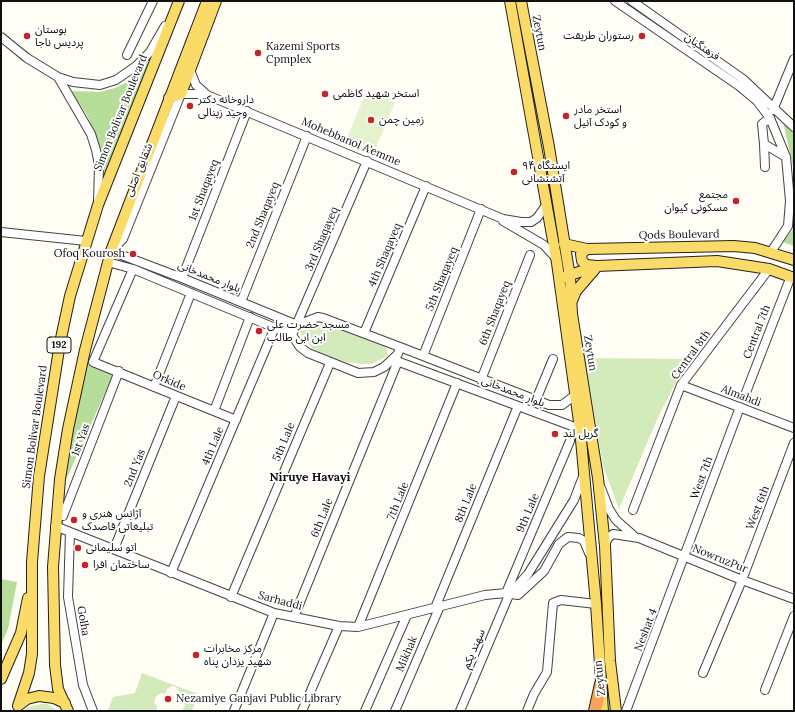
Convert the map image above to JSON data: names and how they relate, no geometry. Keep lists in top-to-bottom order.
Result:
{
  "streets": {
    "main road": [
      "Zeytun",
      "Simon Bolivar Boulevard",
      "Qods Boulevard",
      "192"
    ],
    "street": [
      "فرهنگیان",
      "Mohebbanol A'emme",
      "شقایق اصلی",
      "1st Shaqayeq",
      "2nd Shaqayeq",
      "3rd Shaqayeq",
      "4th Shaqayeq",
      "بلوار محمدخانی",
      "5th Shaqayeq",
      "6th Shaqayeq",
      "Central 7th",
      "Central 8th",
      "Orkide",
      "Almahdi",
      "1st Yas",
      "5th Lale",
      "4th Lale",
      "2nd Yas",
      "West 7th",
      "7th Lale",
      "8th Lale",
      "West 6th",
      "9th Lale",
      "6th Lale",
      "NowruzPur",
      "Sarhaddi",
      "Golha",
      "Neshat 4",
      "سهند يكم",
      "Mikhak"
    ]
  },
  "crossings": [
    ["Zeytun", "Qods Boulevard"],
    ["Zeytun", "بلوار محمدخانی"],
    ["Zeytun", "NowruzPur"],
    ["Zeytun", "Sarhaddi"],
    ["Mohebbanol A'emme", "شقایق اصلی"],
    ["Mohebbanol A'emme", "1st Shaqayeq"],
    ["Mohebbanol A'emme", "2nd Shaqayeq"],
    ["Mohebbanol A'emme", "3rd Shaqayeq"],
    ["Mohebbanol A'emme", "4th Shaqayeq"],
    ["Mohebbanol A'emme", "5th Shaqayeq"],
    ["شقایق اصلی", "بلوار محمدخانی"],
    ["شقایق اصلی", "192"],
    ["1st Shaqayeq", "بلوار محمدخانی"],
    ["2nd Shaqayeq", "بلوار محمدخانی"],
    ["3rd Shaqayeq", "بلوار محمدخانی"],
    ["4th Shaqayeq", "بلوار محمدخانی"],
    ["بلوار محمدخانی", "5th Shaqayeq"],
    ["بلوار محمدخانی", "6th Shaqayeq"],
    ["بلوار محمدخانی", "192"],
    ["بلوار محمدخانی", "Orkide"],
    ["بلوار محمدخانی", "4th Lale"],
    ["بلوار محمدخانی", "7th Lale"],
    ["بلوار محمدخانی", "8th Lale"],
    ["بلوار محمدخانی", "6th Lale"],
    ["192", "Sarhaddi"],
    ["Central 8th", "Almahdi"],
    ["Orkide", "1st Yas"],
    ["Orkide", "4th Lale"],
    ["Orkide", "2nd Yas"],
    ["Almahdi", "West 7th"],
    ["5th Lale", "Sarhaddi"],
    ["4th Lale", "Sarhaddi"],
    ["2nd Yas", "Sarhaddi"],
    ["West 7th", "NowruzPur"],
    ["West 7th", "Neshat 4"],
    ["7th Lale", "Sarhaddi"],
    ["8th Lale", "Sarhaddi"],
    ["8th Lale", "Mikhak"],
    ["West 6th", "NowruzPur"],
    ["9th Lale", "Sarhaddi"],
    ["9th Lale", "سهند يكم"],
    ["6th Lale", "Sarhaddi"],
    ["NowruzPur", "Neshat 4"],
    ["Sarhaddi", "Golha"],
    ["Sarhaddi", "سهند يكم"],
    ["Sarhaddi", "Mikhak"]
  ],
  "districts": ["Niruye Havayi"],
  "places": [
    "بوستان پردیس ناجا",
    "رستوران طریقت",
    "Kazemi Sports Cpmplex",
    "استخر شهید کاظمی",
    "داروخانه دکتر وحید زینالی",
    "استخر مادر و کودک آنیل",
    "زمین چمن",
    "ایستگاه ۹۴ آتشنشانی",
    "مجتمع مسکونی کیوان",
    "Ofoq Kourosh",
    "مسجد حضرت علی ابن ابی طالب",
    "گریل لند",
    "آژانس هنری و تبلیغاتی قاصدک",
    "اتو سلیمانی",
    "ساختمان افرا",
    "مرکز مخابرات شهید یزدان پناه",
    "Nezamiye Ganjavi Public Library"
  ]
}
